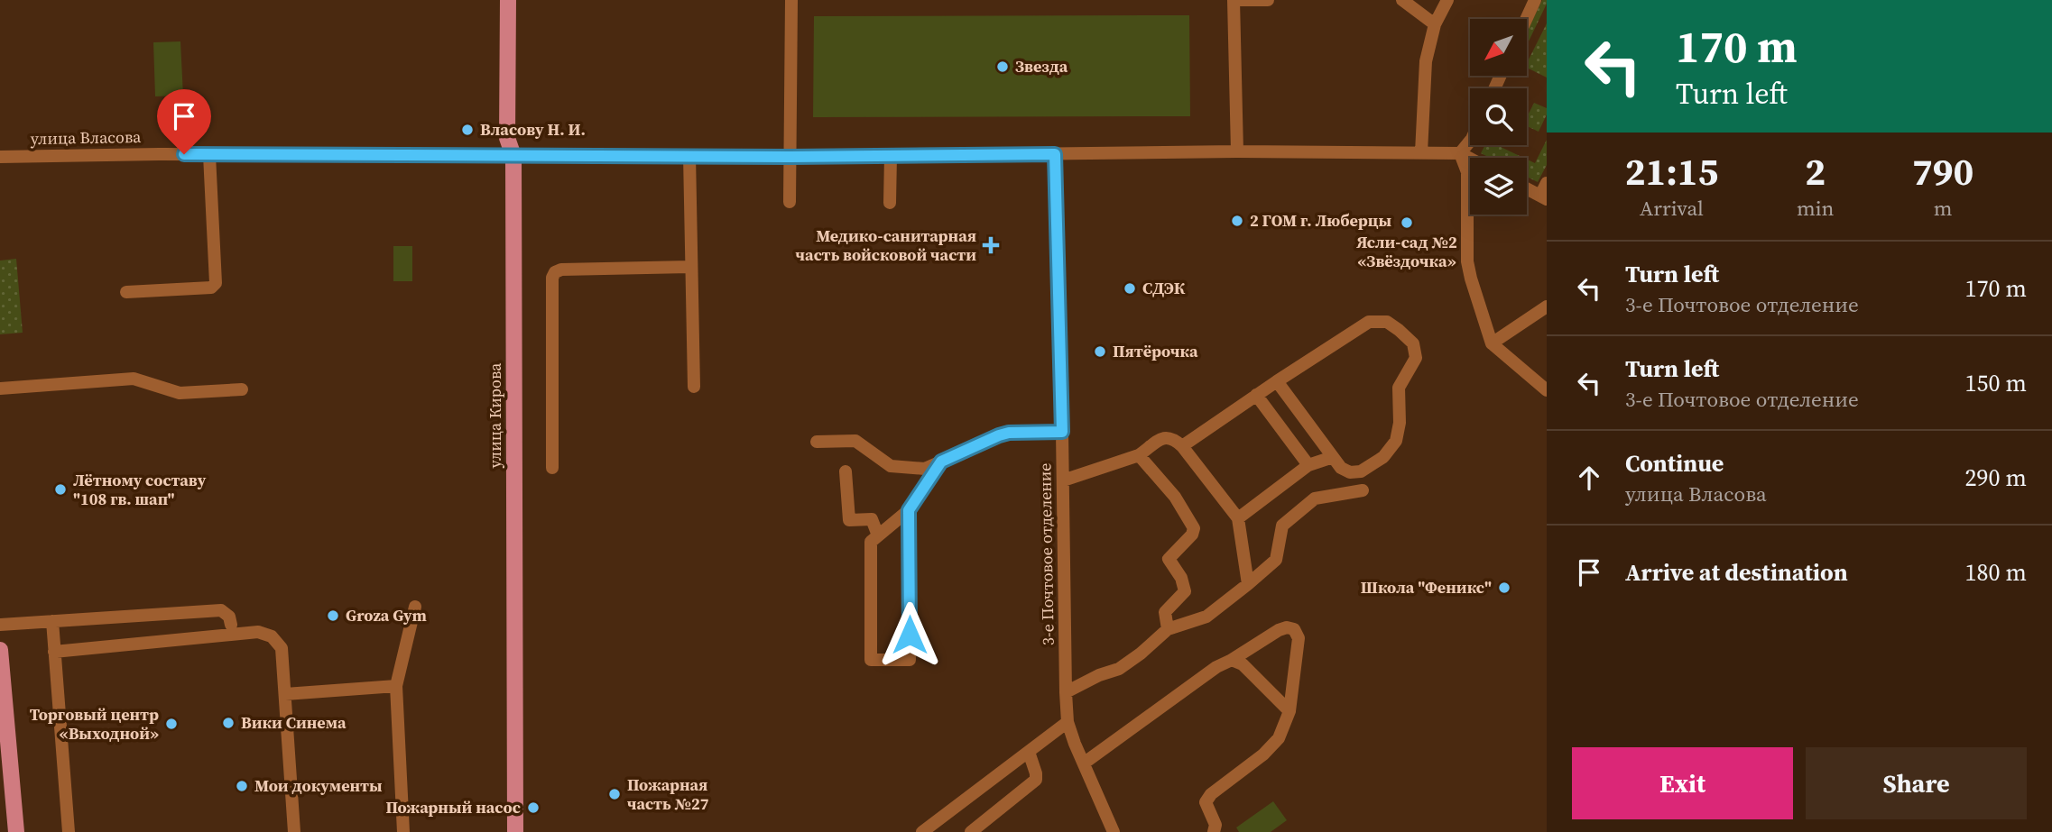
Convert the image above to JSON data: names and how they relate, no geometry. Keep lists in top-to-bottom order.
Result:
{
  "streets": {
    "main road": ["улица Кирова"],
    "street": ["улица Власова", "3-е Почтовое отделение"]
  },
  "crossings": [
    ["улица Власова", "улица Кирова"]
  ],
  "places": {
    "other": [
      "Звезда",
      "Власову Н. И.",
      "2 ГОМ г. Люберцы",
      "Ясли-сад №2 «Звёздочка»",
      "СДЭК",
      "Пятёрочка",
      "Лётному составу \"108 гв. шап\"",
      "Школа \"Феникс\"",
      "Groza Gym",
      "Вики Синема",
      "Торговый центр «Выходной»",
      "Мои документы",
      "Пожарная часть №27",
      "Пожарный насос"
    ],
    "health": ["Медико-санитарная часть войсковой части"]
  },
  "north": "bottom left",
  "page": {
    "turn": ["170 m", "Turn left"],
    "eta": [
      "21:15",
      "Arrival",
      "2",
      "min",
      "790",
      "m"
    ],
    "list": [
      {
        "name": "Turn left",
        "note": "3-е Почтовое отделение",
        "value": "170 m"
      },
      {
        "name": "Turn left",
        "note": "3-е Почтовое отделение",
        "value": "150 m"
      },
      {
        "name": "Continue",
        "note": "улица Власова",
        "value": "290 m"
      },
      {
        "name": "Arrive at destination",
        "value": "180 m"
      }
    ],
    "buttons": ["Exit", "Share"]
  }
}
